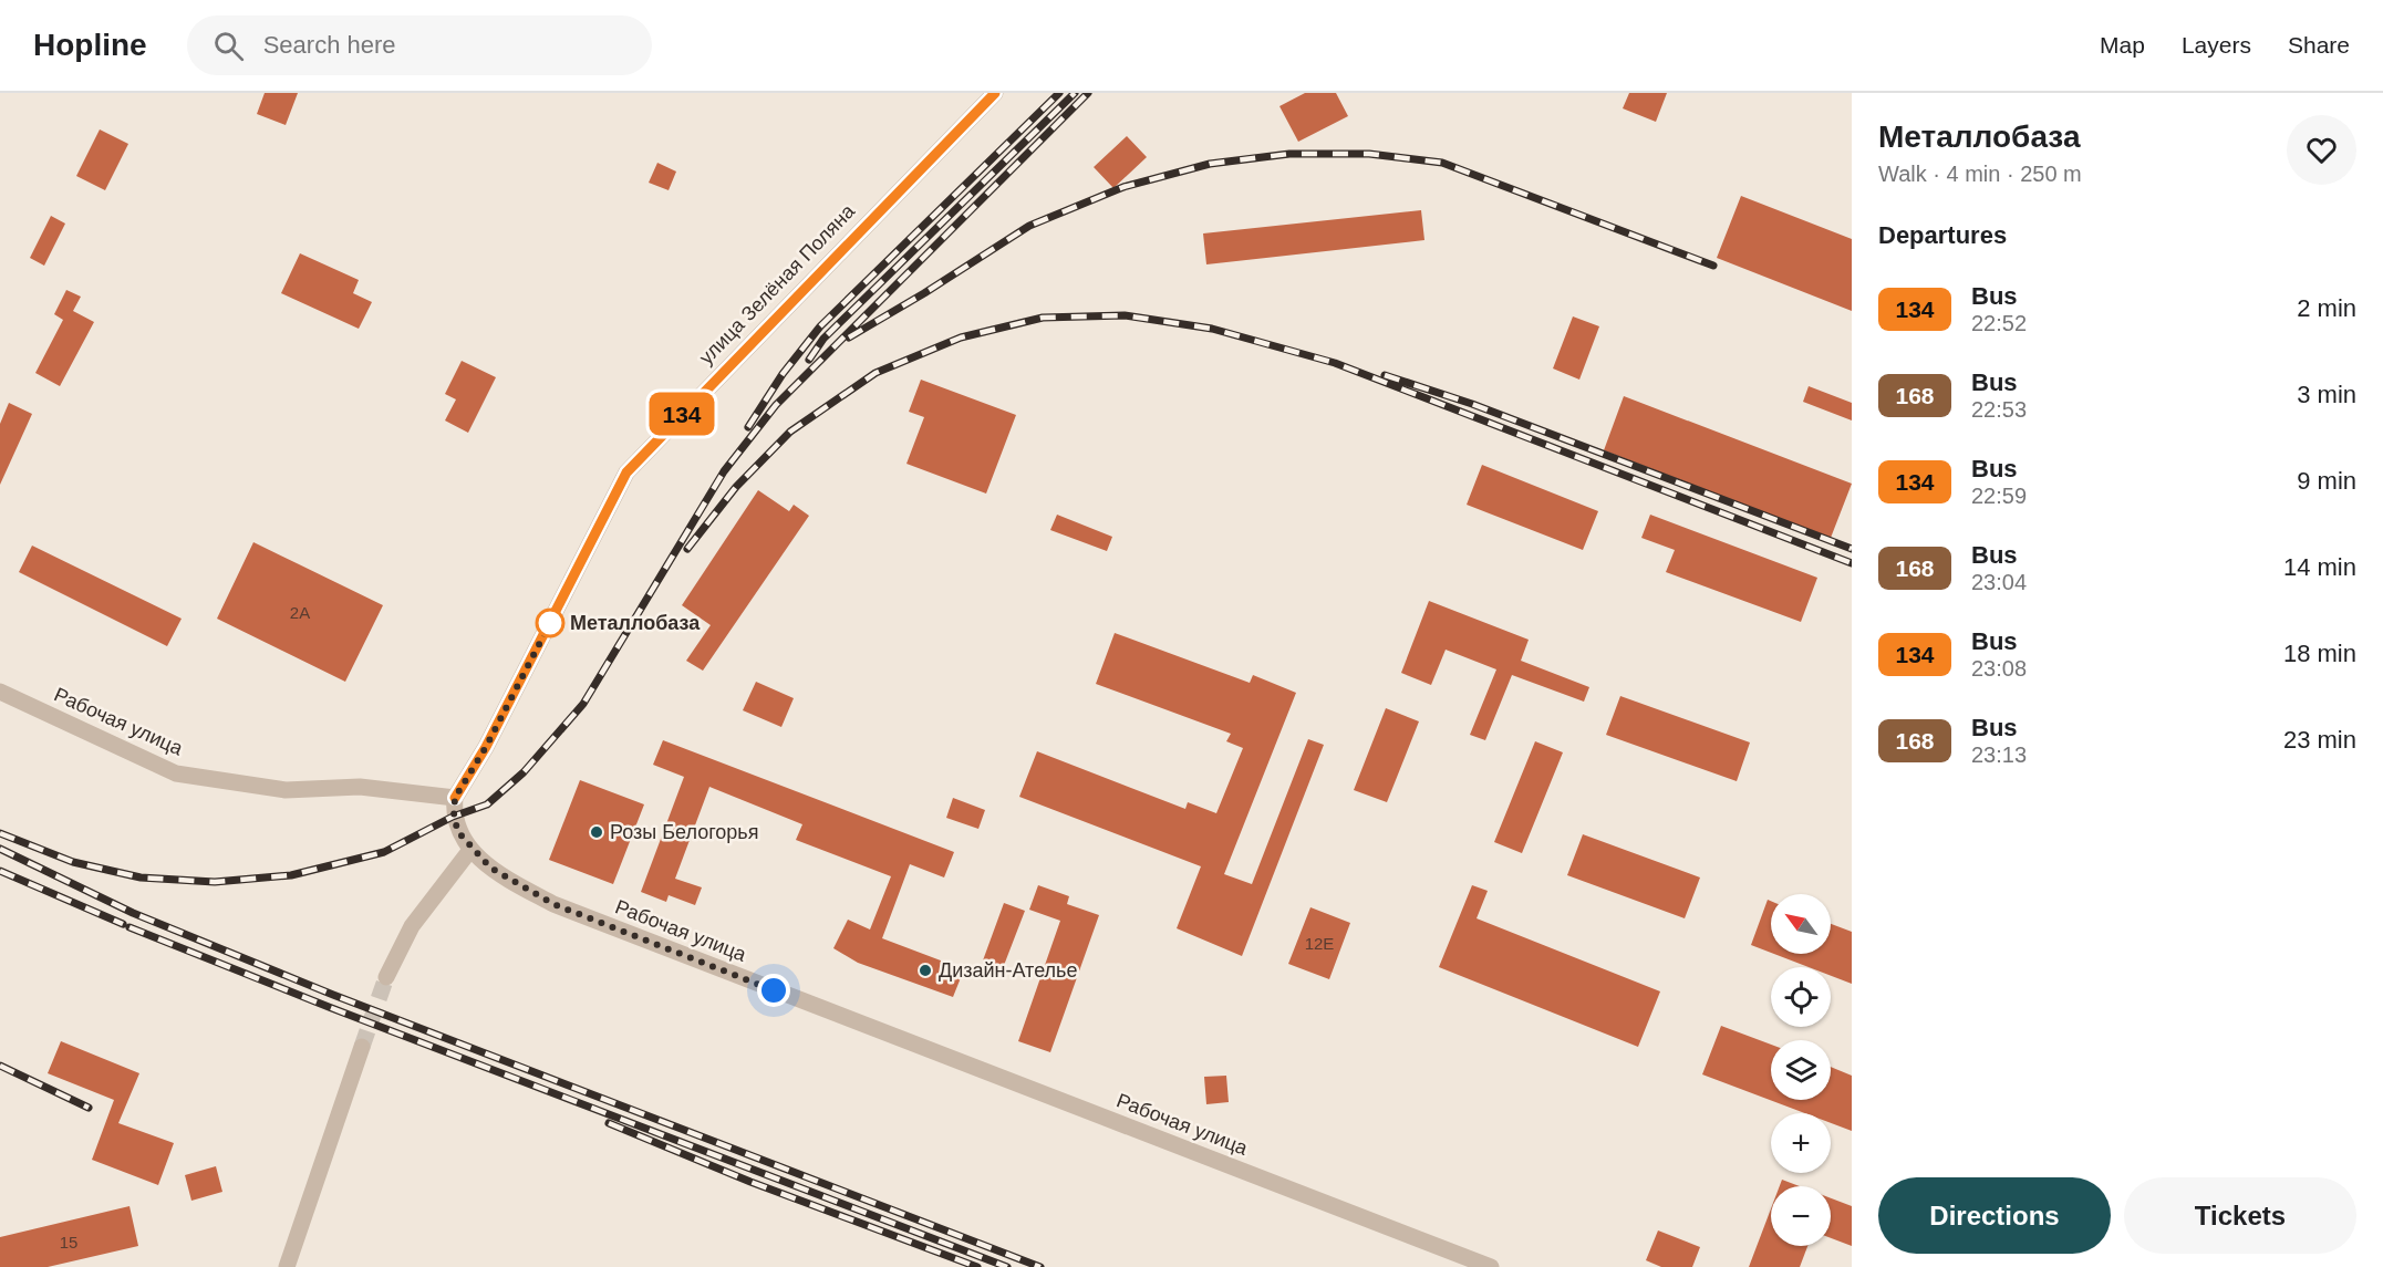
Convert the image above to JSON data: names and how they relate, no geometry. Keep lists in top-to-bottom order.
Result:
{
  "streets": {
    "street": ["улица Зелёная Поляна", "Рабочая улица"]
  },
  "crossings": [
    ["улица Зелёная Поляна", "Рабочая улица"]
  ],
  "places": ["Металлобаза", "Розы Белогорья", "Дизайн-Ателье"],
  "lines": ["bus line 134"],
  "house_numbers": ["2А", "12Е", "15"],
  "north": "top left",
  "page": {
    "header": "Hopline",
    "search": "Search here",
    "nav": ["Map", "Layers", "Share"],
    "on_map": "134",
    "heading": [
      ["Металлобаза", "Walk · 4 min · 250 m"],
      "Departures"
    ],
    "list": [
      {
        "mark": "134",
        "name": "Bus",
        "note": "22:52",
        "value": "2 min"
      },
      {
        "mark": "168",
        "name": "Bus",
        "note": "22:53",
        "value": "3 min"
      },
      {
        "mark": "134",
        "name": "Bus",
        "note": "22:59",
        "value": "9 min"
      },
      {
        "mark": "168",
        "name": "Bus",
        "note": "23:04",
        "value": "14 min"
      },
      {
        "mark": "134",
        "name": "Bus",
        "note": "23:08",
        "value": "18 min"
      },
      {
        "mark": "168",
        "name": "Bus",
        "note": "23:13",
        "value": "23 min"
      }
    ],
    "map_buttons": ["+", "−"],
    "buttons": ["Directions", "Tickets"]
  }
}
